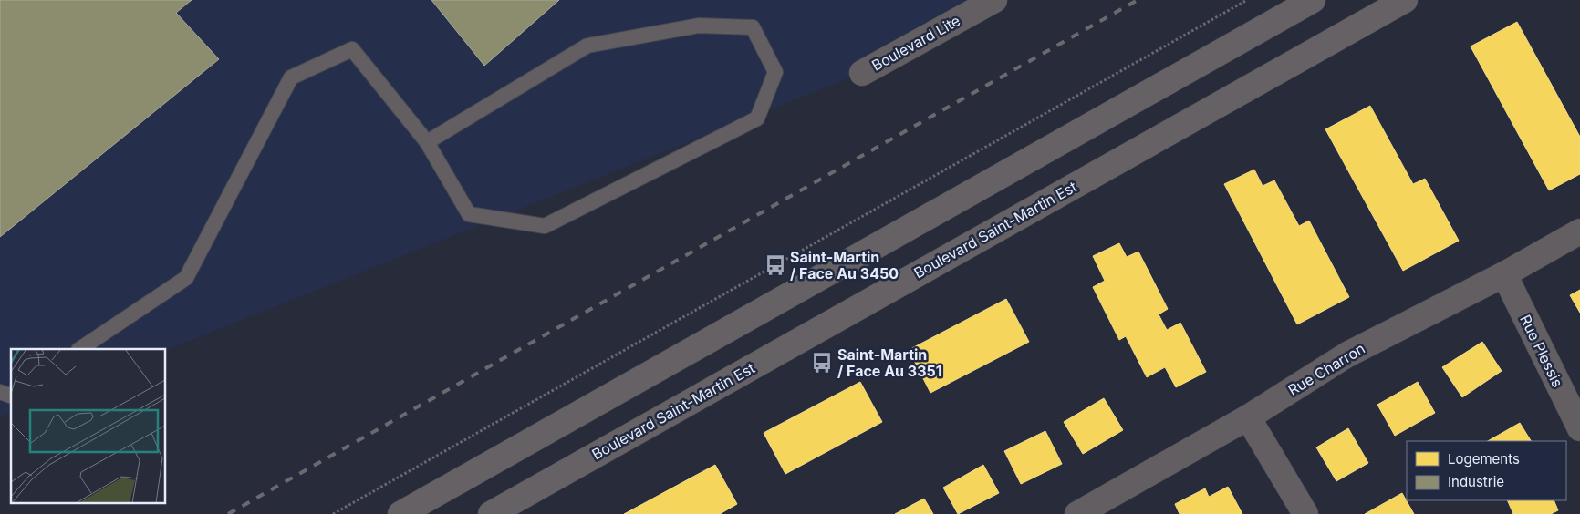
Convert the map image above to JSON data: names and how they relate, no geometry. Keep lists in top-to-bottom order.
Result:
{
  "streets": {
    "main road": ["Boulevard Saint-Martin Est"],
    "street": ["Boulevard Lite", "Rue Plessis", "Rue Charron"]
  },
  "crossings": [
    ["Rue Plessis", "Rue Charron"]
  ],
  "places": {
    "bus stop": ["Saint-Martin / Face Au 3450", "Saint-Martin / Face Au 3351"]
  },
  "legend": ["Logements", "Industrie"]
}
